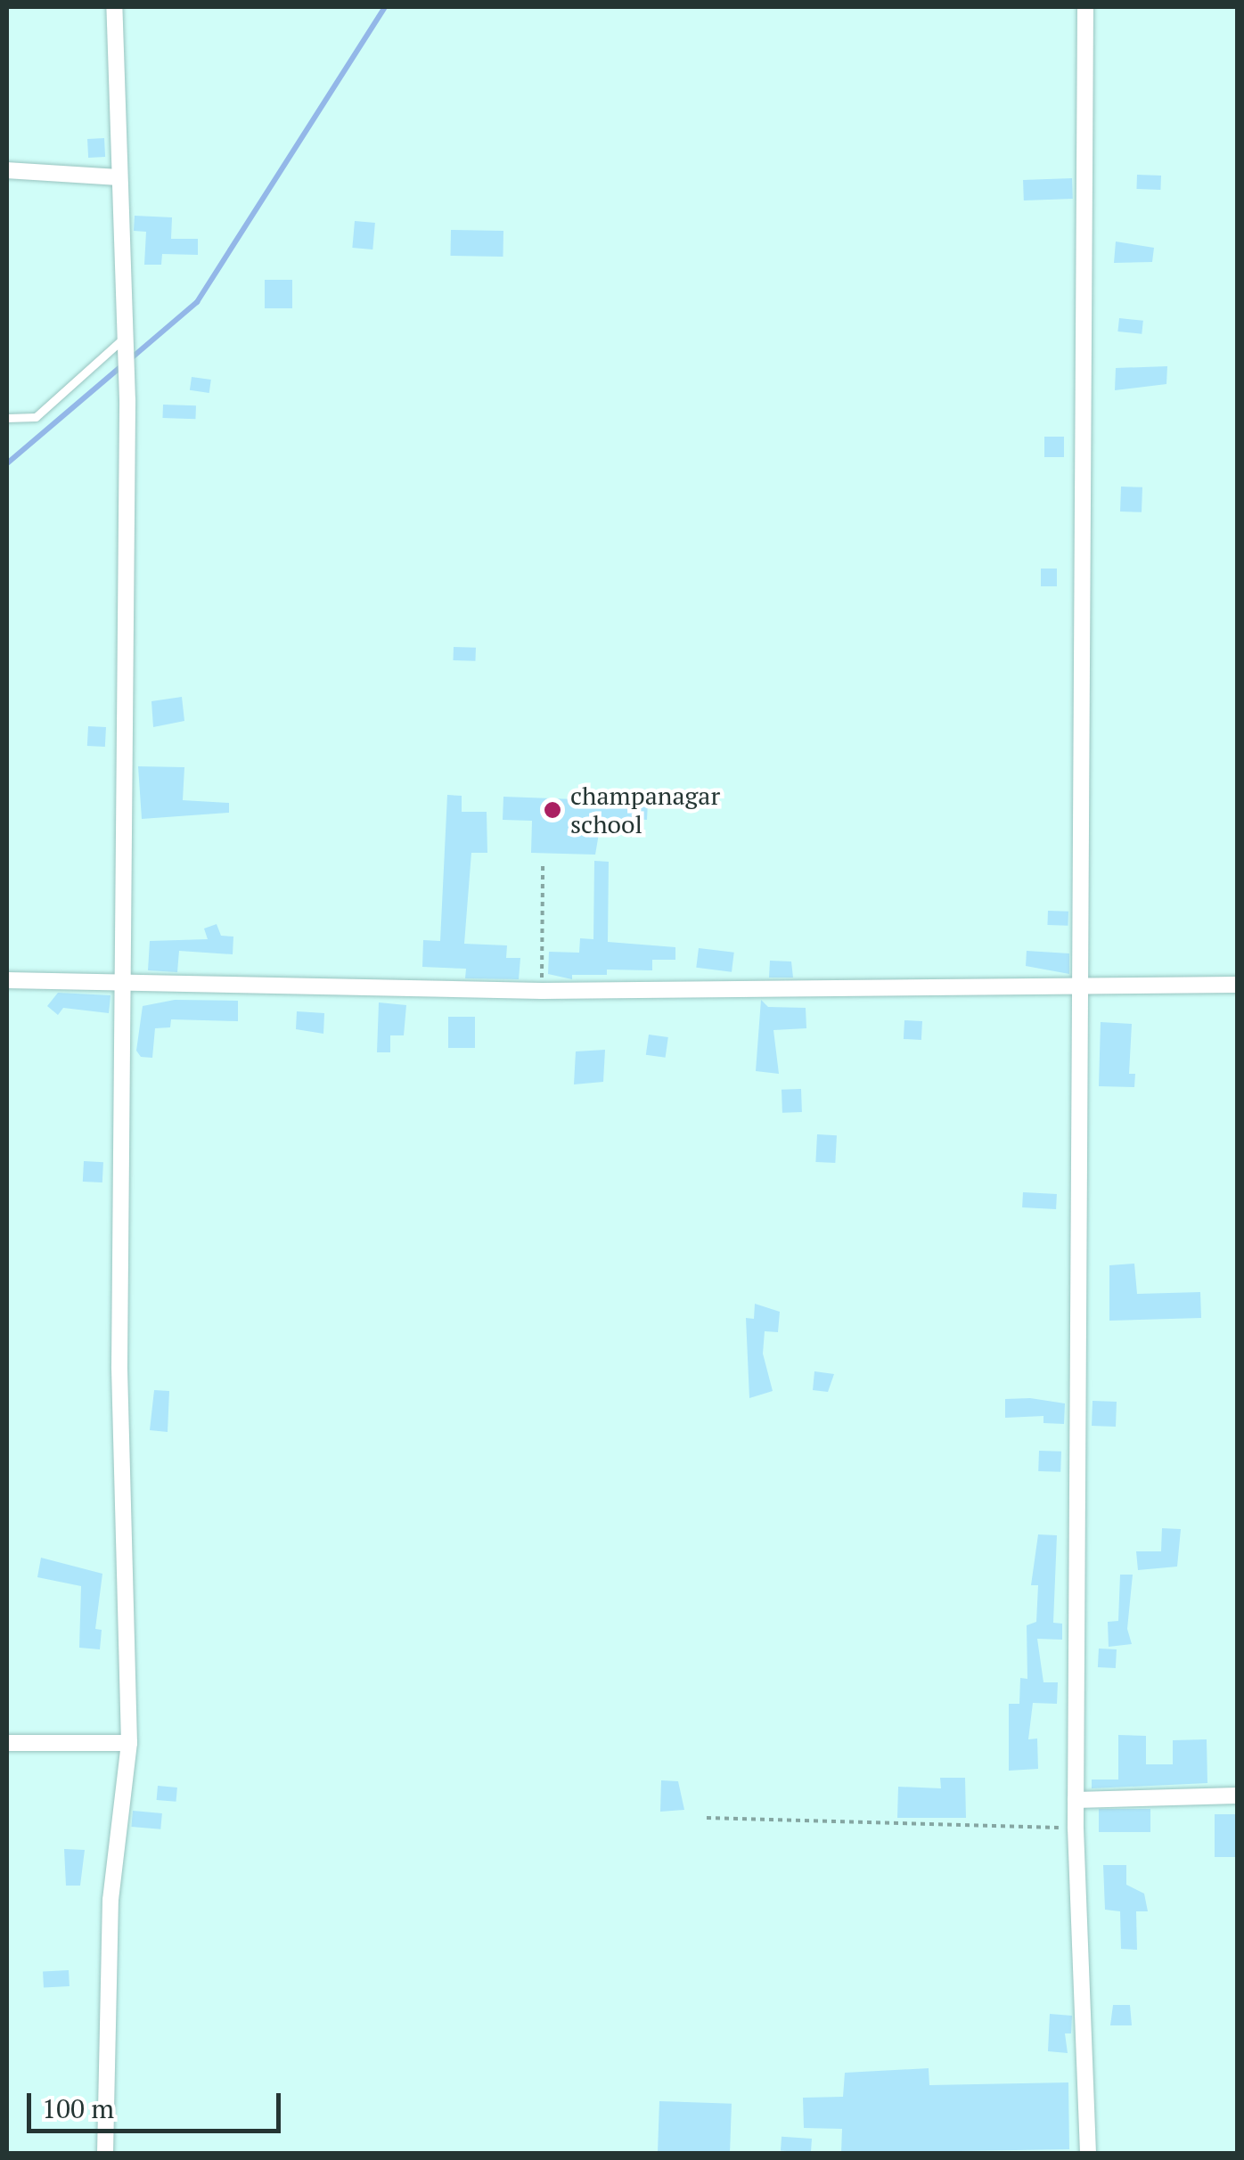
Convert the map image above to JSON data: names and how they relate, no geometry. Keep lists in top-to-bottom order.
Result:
{
  "places": ["champanagar school"],
  "scale_bar": "100 m"
}
